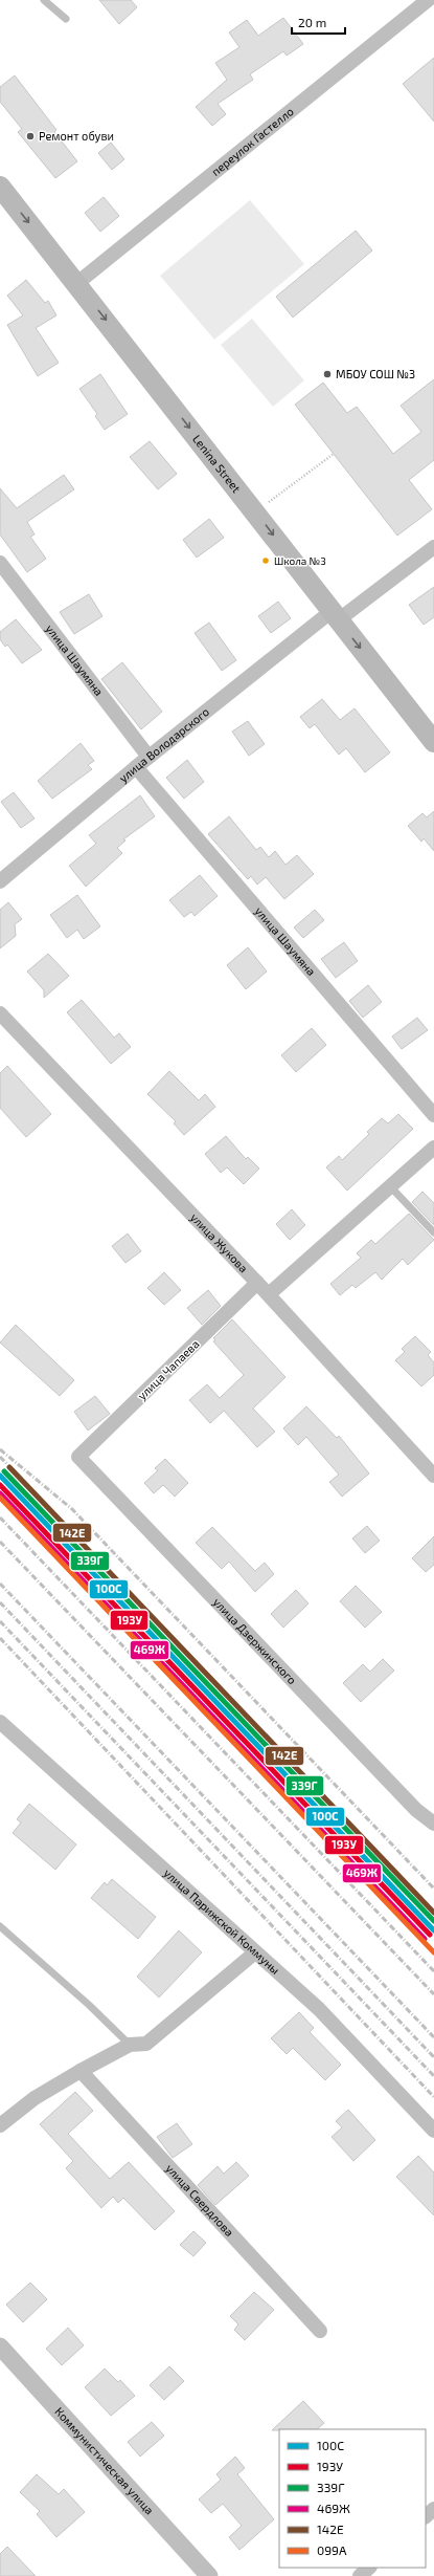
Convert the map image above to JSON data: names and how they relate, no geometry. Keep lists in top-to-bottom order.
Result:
{
  "streets": {
    "main road": ["Lenina Street"],
    "street": [
      "переулок Гастелло",
      "улица Шаумяна",
      "улица Володарского",
      "улица Жукова",
      "улица Чапаева",
      "улица Дзержинского",
      "улица Парижской Коммуны",
      "улица Свердлова",
      "Коммунистическая улица"
    ]
  },
  "crossings": [
    ["переулок Гастелло", "Lenina Street"],
    ["Lenina Street", "улица Володарского"],
    ["улица Шаумяна", "улица Володарского"],
    ["улица Жукова", "улица Чапаева"],
    ["улица Чапаева", "улица Дзержинского"]
  ],
  "one_way": ["Lenina Street"],
  "places": ["Ремонт обуви", "МБОУ СОШ №3", "Школа №3"],
  "lines": [
    "transit line 142Е",
    "transit line 339Г",
    "transit line 100C",
    "transit line 193У",
    "transit line 469Ж",
    "transit line 099А"
  ],
  "legend": [
    "100C",
    "193У",
    "339Г",
    "469Ж",
    "142Е",
    "099А"
  ],
  "scale_bar": "20 m"
}
